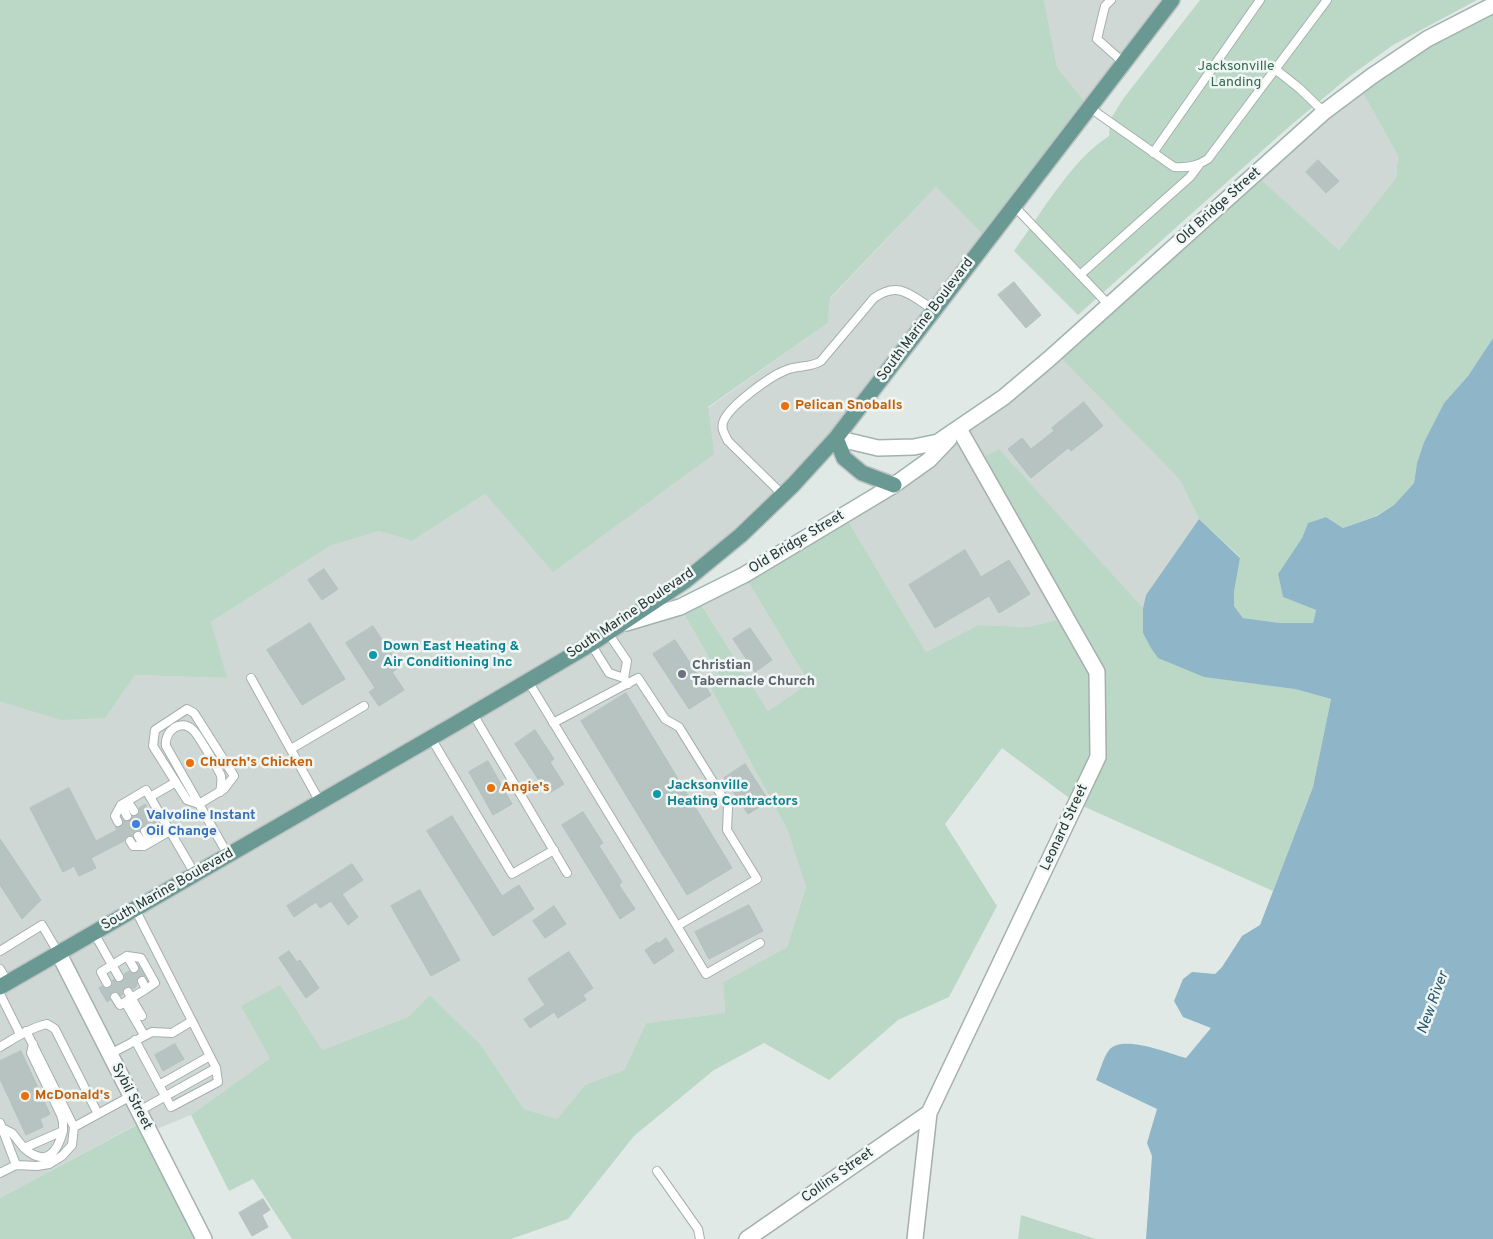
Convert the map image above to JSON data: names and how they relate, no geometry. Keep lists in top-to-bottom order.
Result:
{
  "streets": {
    "main road": ["South Marine Boulevard"],
    "street": [
      "Old Bridge Street",
      "Leonard Street",
      "Sybil Street",
      "Collins Street"
    ]
  },
  "crossings": [
    ["Old Bridge Street", "South Marine Boulevard"],
    ["Old Bridge Street", "Leonard Street"],
    ["South Marine Boulevard", "Sybil Street"],
    ["Leonard Street", "Collins Street"]
  ],
  "water": ["New River"],
  "parks": ["Jacksonville Landing"],
  "places": [
    "Pelican Snoballs",
    "Down East Heating & Air Conditioning Inc",
    "Christian Tabernacle Church",
    "Church's Chicken",
    "Angie's",
    "Jacksonville Heating Contractors",
    "Valvoline Instant Oil Change",
    "McDonald's"
  ]
}
